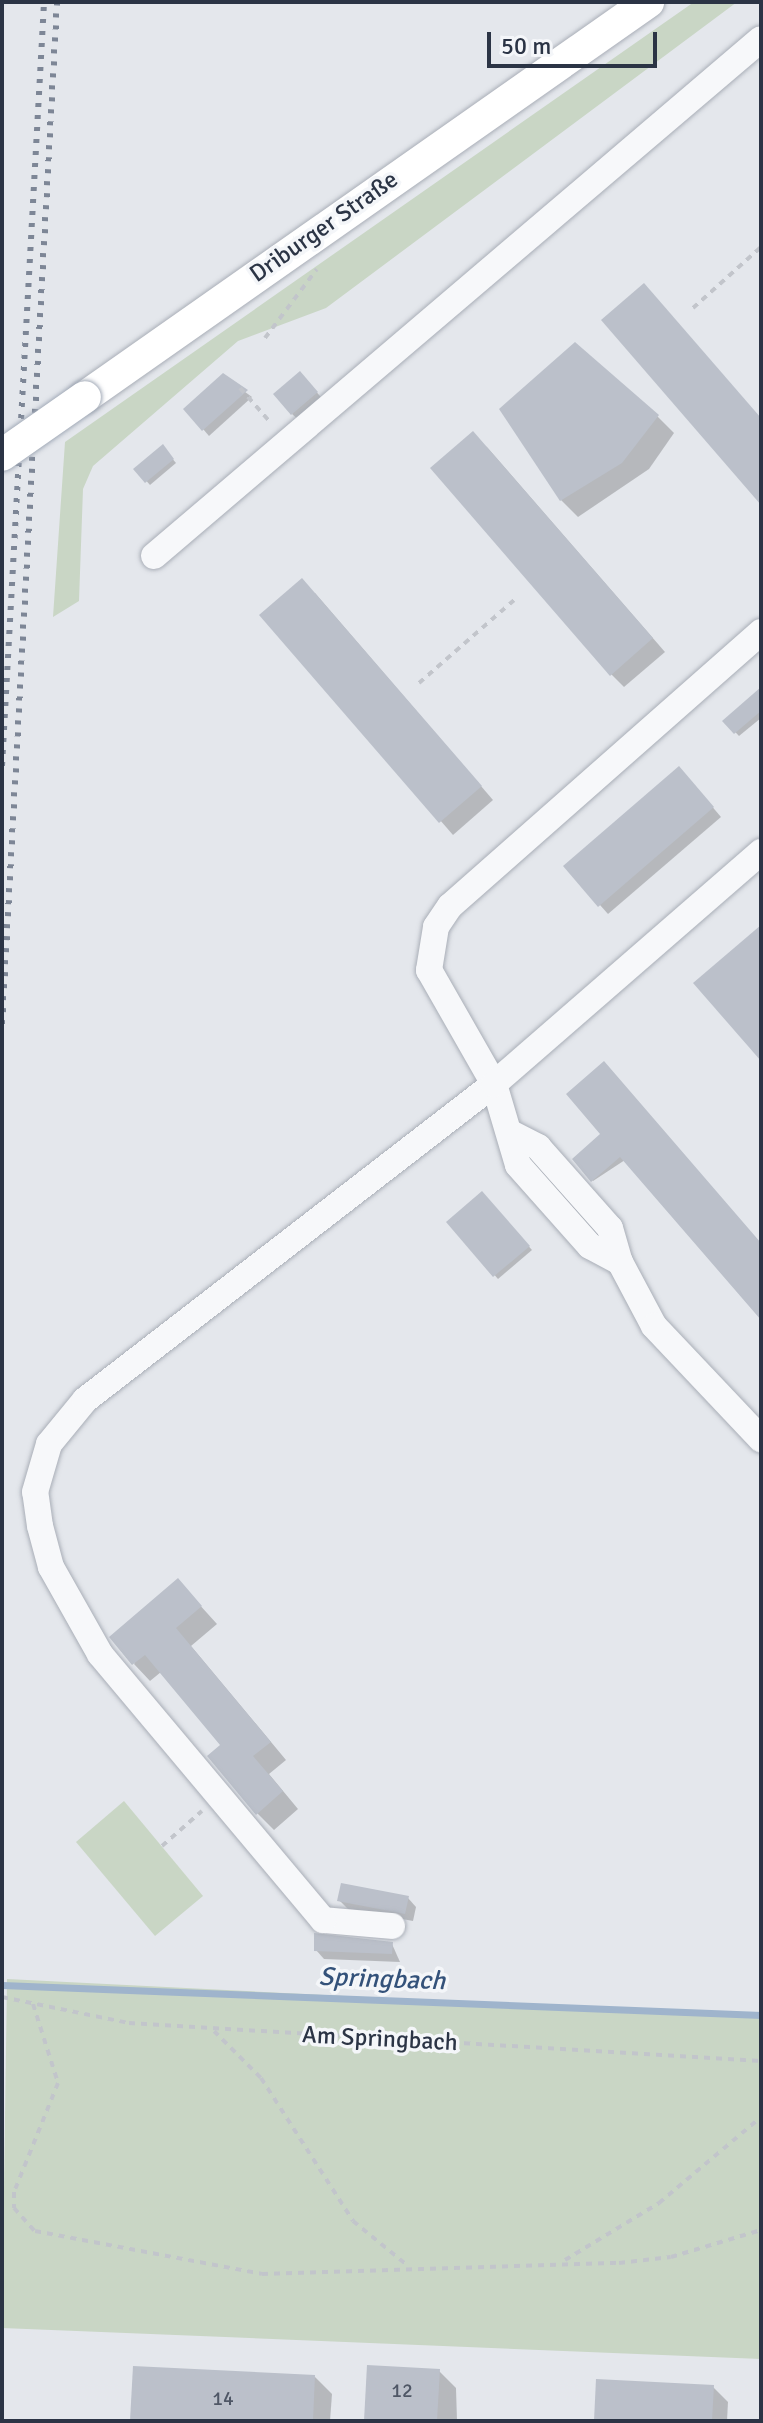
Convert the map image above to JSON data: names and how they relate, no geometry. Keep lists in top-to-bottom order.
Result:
{
  "streets": {
    "main road": ["Driburger Straße"],
    "path": ["Am Springbach"]
  },
  "water": ["Springbach"],
  "house_numbers": ["12", "14"],
  "scale_bar": "50 m"
}
